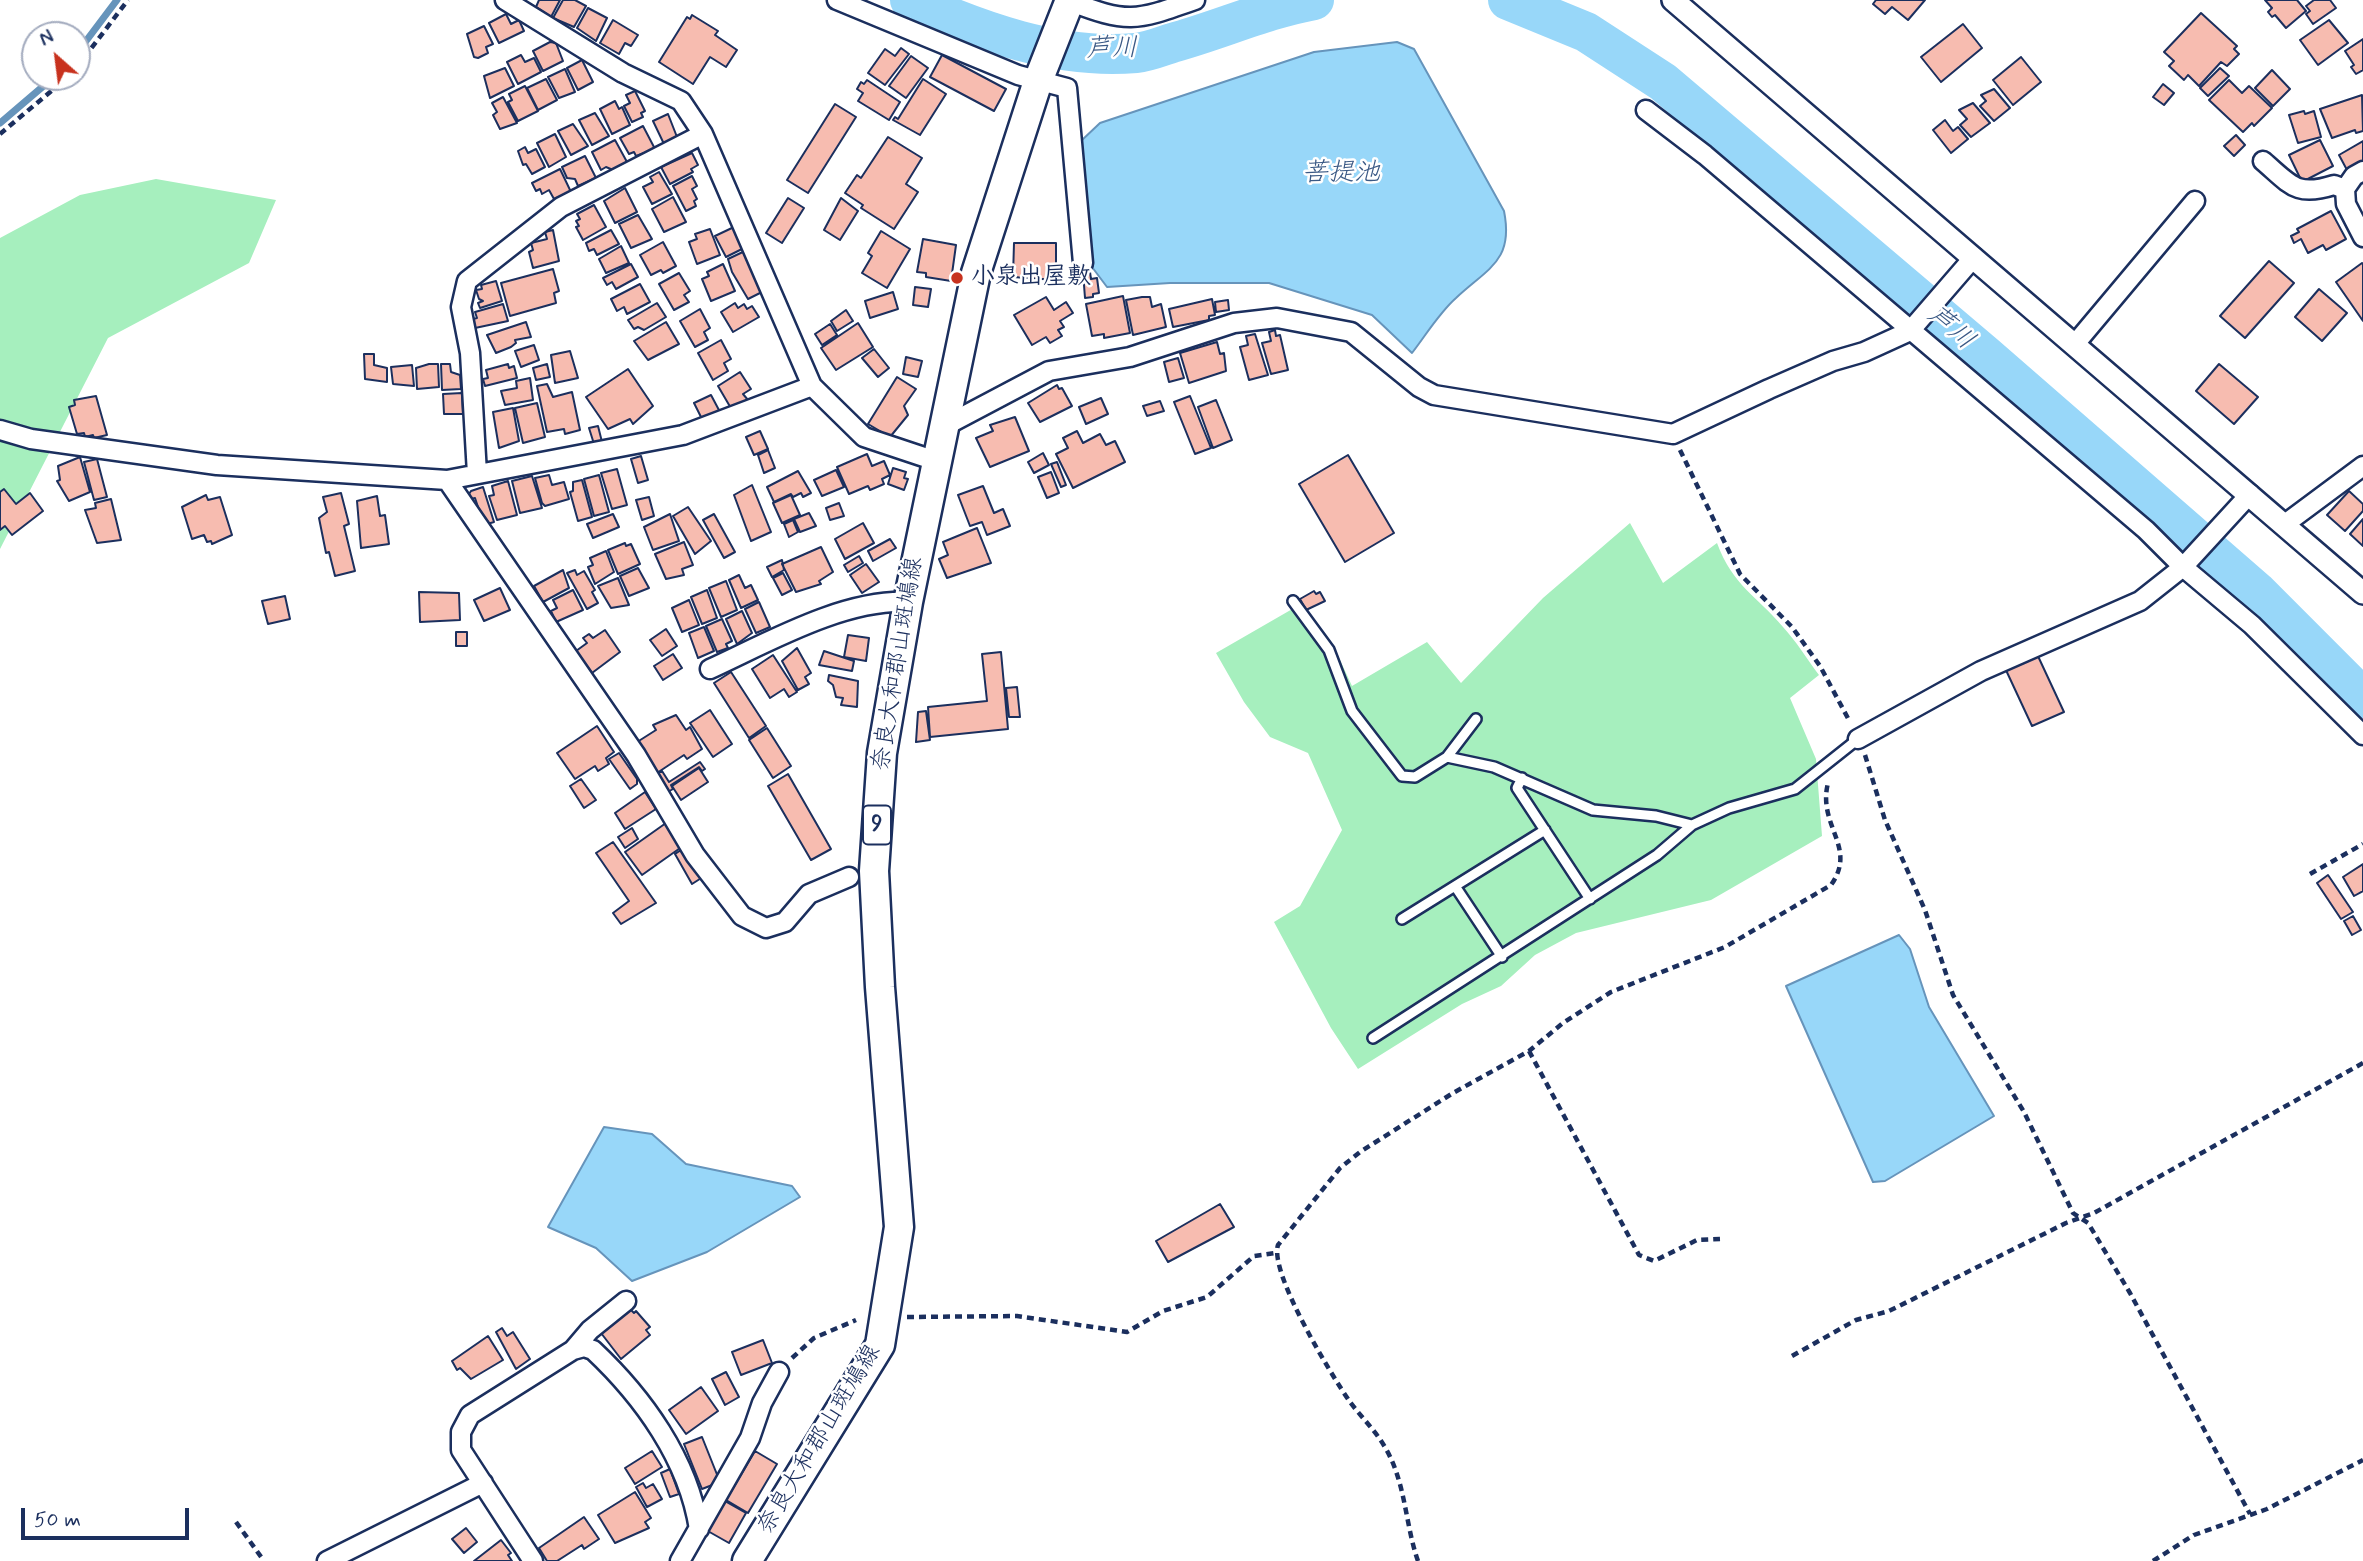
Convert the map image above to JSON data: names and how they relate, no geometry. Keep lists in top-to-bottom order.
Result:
{
  "streets": {
    "main road": ["奈良大和郡山斑鳩線", "9"]
  },
  "water": ["芦川", "菩提池"],
  "places": ["小泉出屋敷"],
  "scale_bar": "50 m",
  "north": "top left"
}
